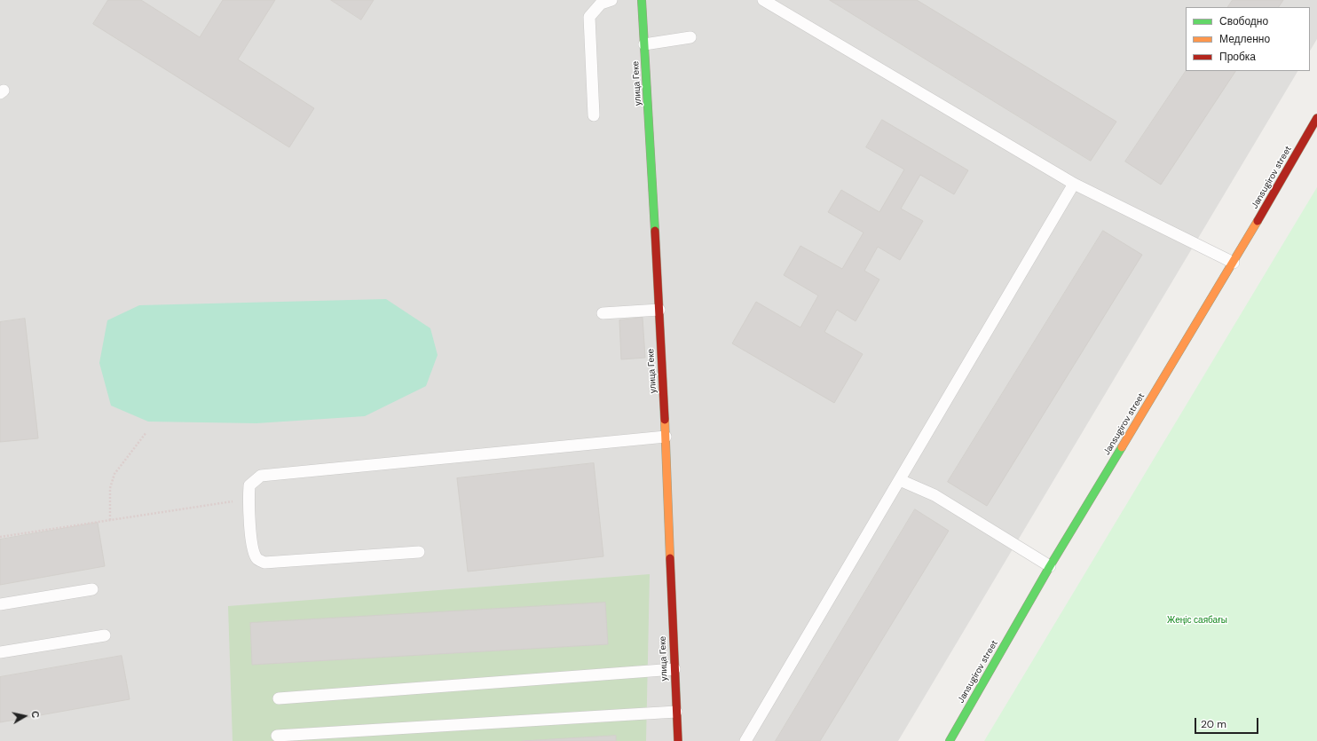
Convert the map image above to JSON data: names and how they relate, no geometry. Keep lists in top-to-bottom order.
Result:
{
  "streets": {
    "street": ["улица Геке", "Jansugirov street"]
  },
  "parks": ["Жеңіс саябағы"],
  "legend": ["Свободно", "Медленно", "Пробка"],
  "scale_bar": "20 m",
  "north": "right"
}
